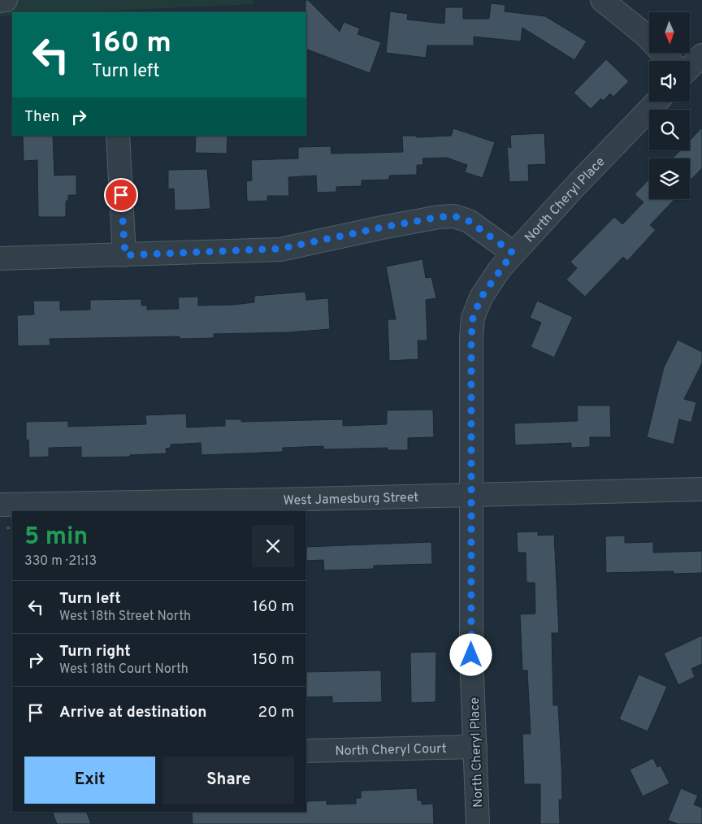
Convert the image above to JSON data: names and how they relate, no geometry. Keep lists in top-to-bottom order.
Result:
{
  "streets": {
    "street": ["North Cheryl Place", "West Jamesburg Street", "North Cheryl Court"]
  },
  "crossings": [
    ["North Cheryl Place", "West Jamesburg Street"],
    ["North Cheryl Place", "North Cheryl Court"]
  ],
  "north": "bottom",
  "page": {
    "turn": ["160 m", "Turn left"],
    "then": "Then",
    "heading": ["5 min", "330 m · 21:13"],
    "list": [
      {
        "name": "Turn left",
        "note": "West 18th Street North",
        "value": "160 m"
      },
      {
        "name": "Turn right",
        "note": "West 18th Court North",
        "value": "150 m"
      },
      {
        "name": "Arrive at destination",
        "value": "20 m"
      }
    ],
    "buttons": ["Exit", "Share"]
  }
}
